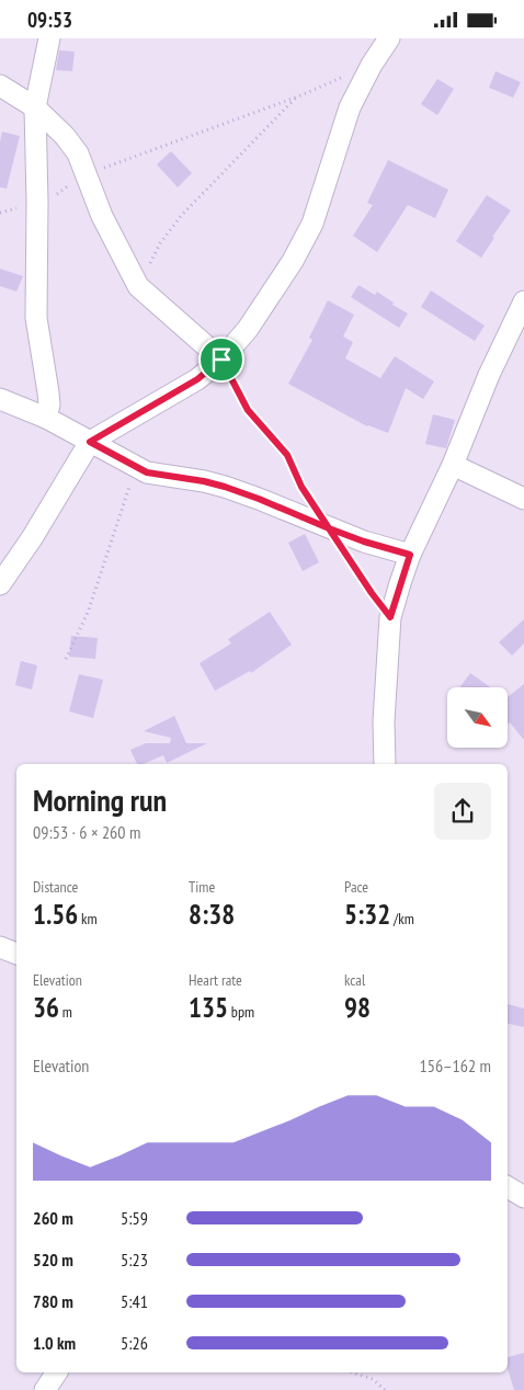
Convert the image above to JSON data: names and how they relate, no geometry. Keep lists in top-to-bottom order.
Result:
{
  "north": "bottom right",
  "page": {
    "status": "09:53",
    "heading": ["Morning run", "09:53 · 6 × 260 m"],
    "stats": [
      ["Distance", "1.56 km"],
      ["Time", "8:38"],
      ["Pace", "5:32 /km"],
      ["Elevation", "36 m"],
      ["Heart rate", "135 bpm"],
      ["kcal", "98"]
    ],
    "chart": ["Elevation", "156–162 m"],
    "list": [
      {
        "name": "260 m",
        "note": "5:59"
      },
      {
        "name": "520 m",
        "note": "5:23"
      },
      {
        "name": "780 m",
        "note": "5:41"
      },
      {
        "name": "1.0 km",
        "note": "5:26"
      }
    ]
  }
}
